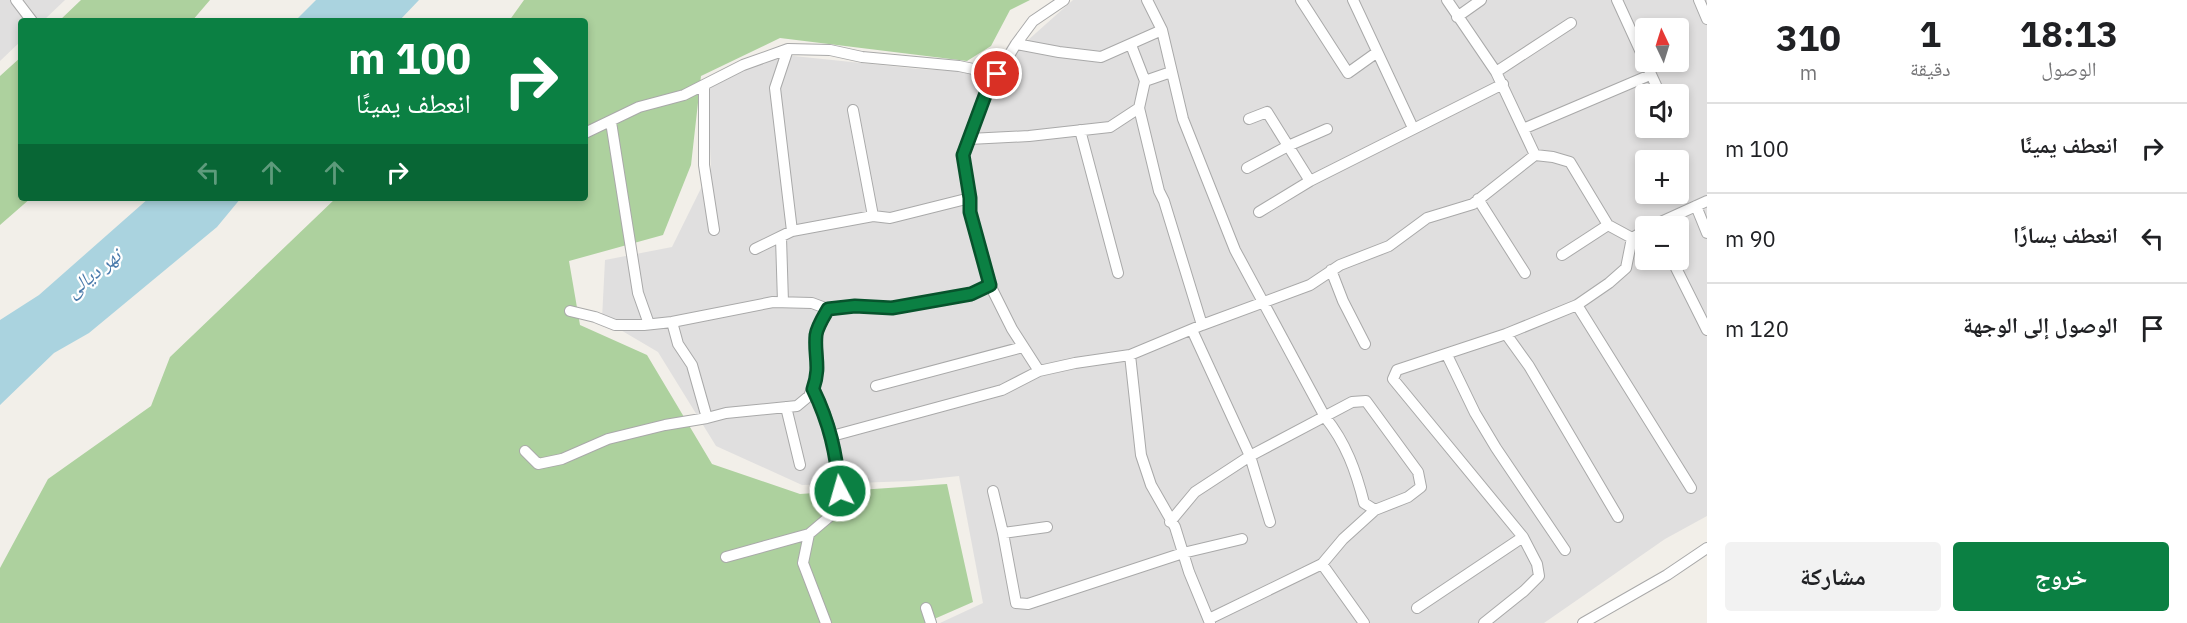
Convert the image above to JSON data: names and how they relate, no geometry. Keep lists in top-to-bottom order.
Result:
{
  "water": ["نهر ديالى"],
  "north": "top",
  "page": {
    "eta": [
      "18:13",
      "الوصول",
      "1",
      "دقيقة",
      "310",
      "m"
    ],
    "map_buttons": ["+", "−"],
    "turn": ["100 m", "انعطف يمينًا"],
    "list": [
      {
        "name": "انعطف يمينًا",
        "value": "100 m"
      },
      {
        "name": "انعطف يسارًا",
        "value": "90 m"
      },
      {
        "name": "الوصول إلى الوجهة",
        "value": "120 m"
      }
    ],
    "buttons": ["خروج", "مشاركة"]
  }
}
